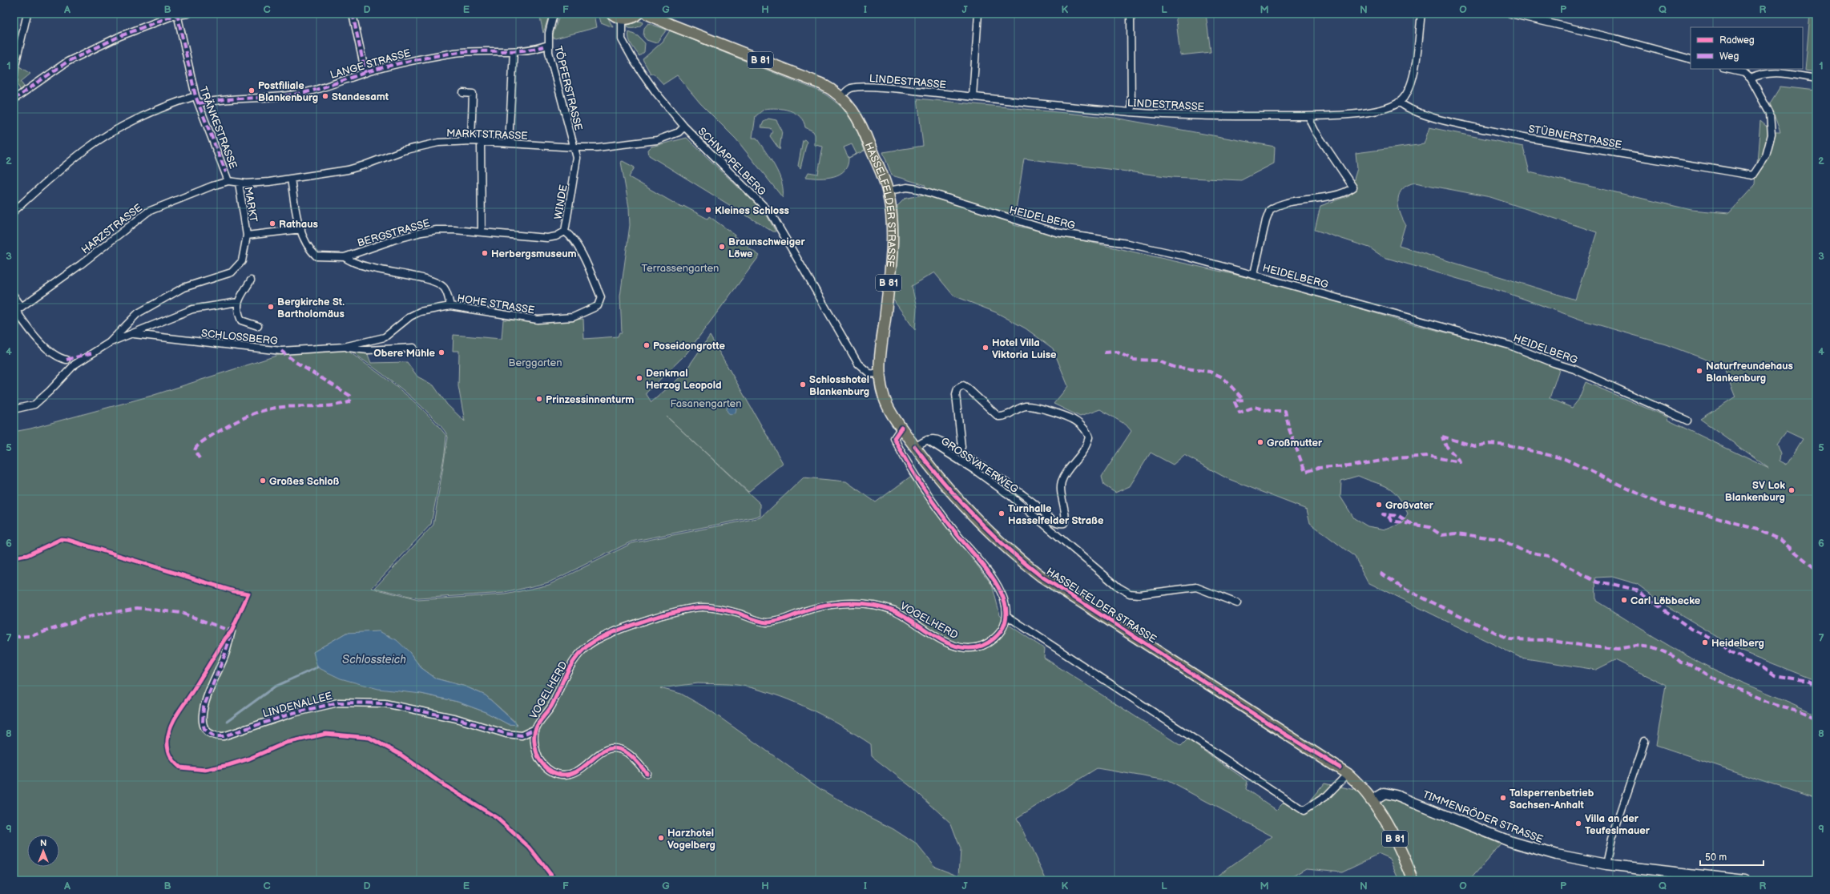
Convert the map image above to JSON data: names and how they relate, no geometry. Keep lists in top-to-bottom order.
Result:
{
  "streets": {
    "main road": ["B 81", "HASSELFELDER STRASSE", "TIMMENRÖDER STRASSE"],
    "street": [
      "LANGE STRASSE",
      "LINDESTRASSE",
      "TÖPFERSTRASSE",
      "TRÄNKESTRASSE",
      "MARKTSTRASSE",
      "STÜBNERSTRASSE",
      "SCHNAPPELBERG",
      "WINDE",
      "MARKT",
      "HEIDELBERG",
      "HARZSTRASSE",
      "BERGSTRASSE",
      "HOHE STRASSE",
      "SCHLOSSBERG",
      "GROSSVATERWEG",
      "VOGELHERD",
      "LINDENALLEE"
    ]
  },
  "crossings": [
    ["LANGE STRASSE", "TÖPFERSTRASSE"],
    ["LANGE STRASSE", "TRÄNKESTRASSE"],
    ["LINDESTRASSE", "STÜBNERSTRASSE"],
    ["LINDESTRASSE", "HASSELFELDER STRASSE"],
    ["TÖPFERSTRASSE", "MARKTSTRASSE"],
    ["TÖPFERSTRASSE", "WINDE"],
    ["TRÄNKESTRASSE", "MARKT"],
    ["TRÄNKESTRASSE", "HARZSTRASSE"],
    ["MARKTSTRASSE", "SCHNAPPELBERG"],
    ["MARKTSTRASSE", "WINDE"],
    ["MARKTSTRASSE", "MARKT"],
    ["SCHNAPPELBERG", "HASSELFELDER STRASSE"],
    ["WINDE", "BERGSTRASSE"],
    ["WINDE", "HOHE STRASSE"],
    ["HASSELFELDER STRASSE", "HEIDELBERG"],
    ["HASSELFELDER STRASSE", "TIMMENRÖDER STRASSE"],
    ["HOHE STRASSE", "SCHLOSSBERG"],
    ["VOGELHERD", "LINDENALLEE"]
  ],
  "water": ["Schlossteich"],
  "parks": ["Terrassengarten", "Berggarten", "Fasanengarten"],
  "places": [
    "Postfiliale Blankenburg",
    "Standesamt",
    "Kleines Schloss",
    "Rathaus",
    "Braunschweiger Löwe",
    "Herbergsmuseum",
    "Bergkirche St. Bartholomäus",
    "Poseidongrotte",
    "Hotel Villa Viktoria Luise",
    "Obere Mühle",
    "Naturfreundehaus Blankenburg",
    "Denkmal Herzog Leopold",
    "Schlosshotel Blankenburg",
    "Prinzessinnenturm",
    "Großmutter",
    "Großes Schloß",
    "SV Lok Blankenburg",
    "Großvater",
    "Turnhalle Hasselfelder Straße",
    "Carl Löbbecke",
    "Heidelberg",
    "Talsperrenbetrieb Sachsen-Anhalt",
    "Villa an der Teufeslmauer",
    "Harzhotel Vogelberg"
  ],
  "legend": ["Radweg", "Weg"],
  "scale_bar": "50 m",
  "north": "top",
  "grid": {
    "columns": [
      "A",
      "B",
      "C",
      "D",
      "E",
      "F",
      "G",
      "H",
      "I",
      "J",
      "K",
      "L",
      "M",
      "N",
      "O",
      "P",
      "Q",
      "R"
    ],
    "rows": [
      "1",
      "2",
      "3",
      "4",
      "5",
      "6",
      "7",
      "8",
      "9"
    ]
  }
}
